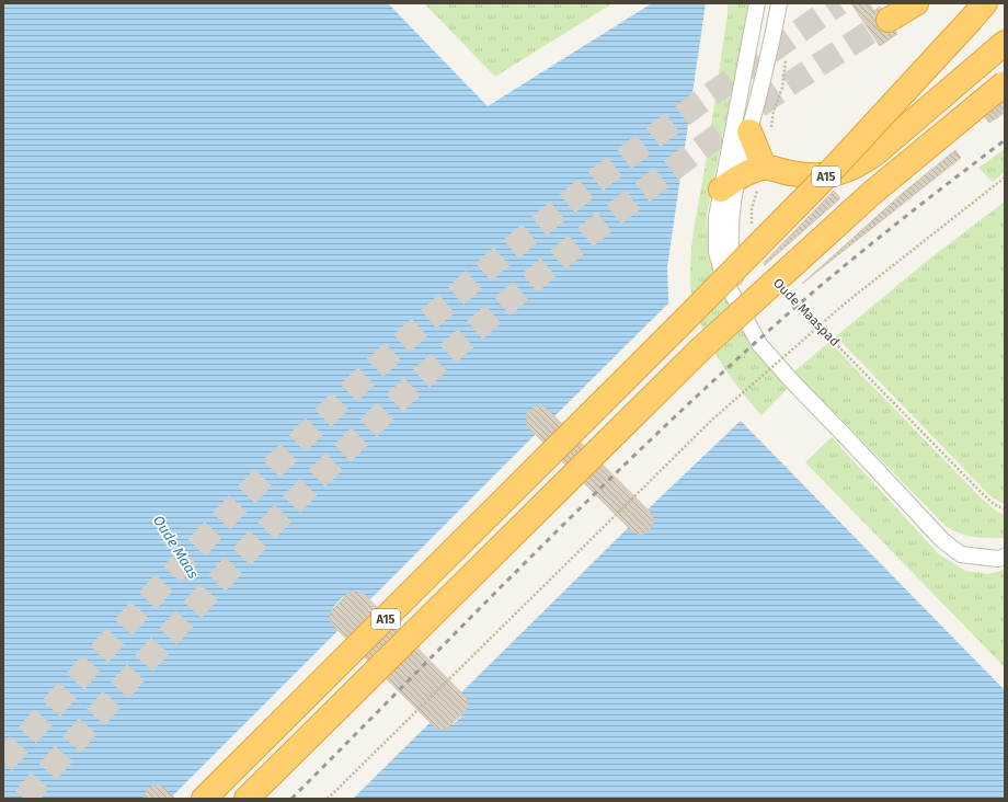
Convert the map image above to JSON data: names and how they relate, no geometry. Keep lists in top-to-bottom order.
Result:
{
  "streets": {
    "highway": ["A15"],
    "path": ["Oude Maaspad"]
  },
  "water": ["Oude Maas"]
}
